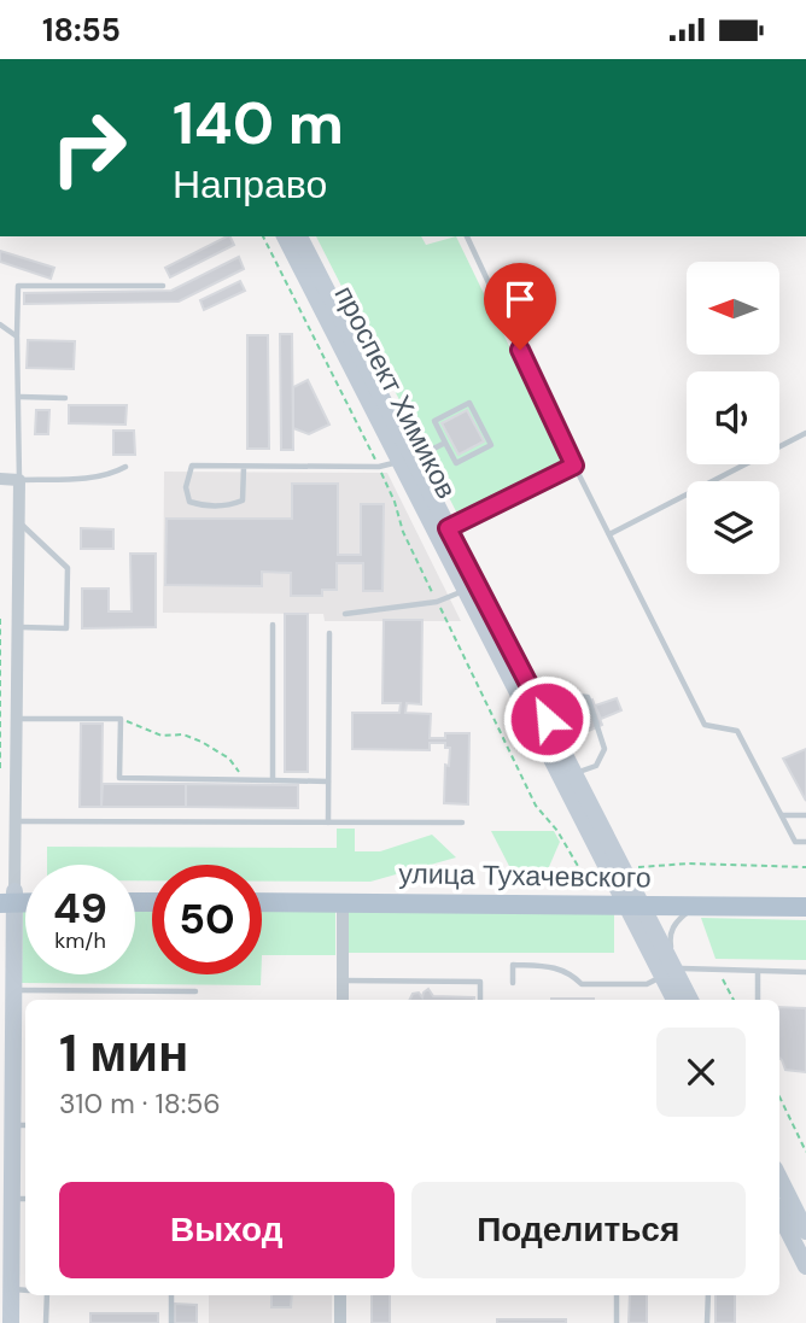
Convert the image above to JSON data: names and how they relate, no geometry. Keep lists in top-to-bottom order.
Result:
{
  "streets": {
    "main road": ["проспект Химиков", "улица Тухачевского"]
  },
  "crossings": [
    ["проспект Химиков", "улица Тухачевского"]
  ],
  "north": "left",
  "page": {
    "status": "18:55",
    "turn": ["140 m", "Направо"],
    "speed": "49 km/h",
    "limit": "50",
    "heading": ["1 мин", "310 m · 18:56"],
    "buttons": ["Выход", "Поделиться"]
  }
}
